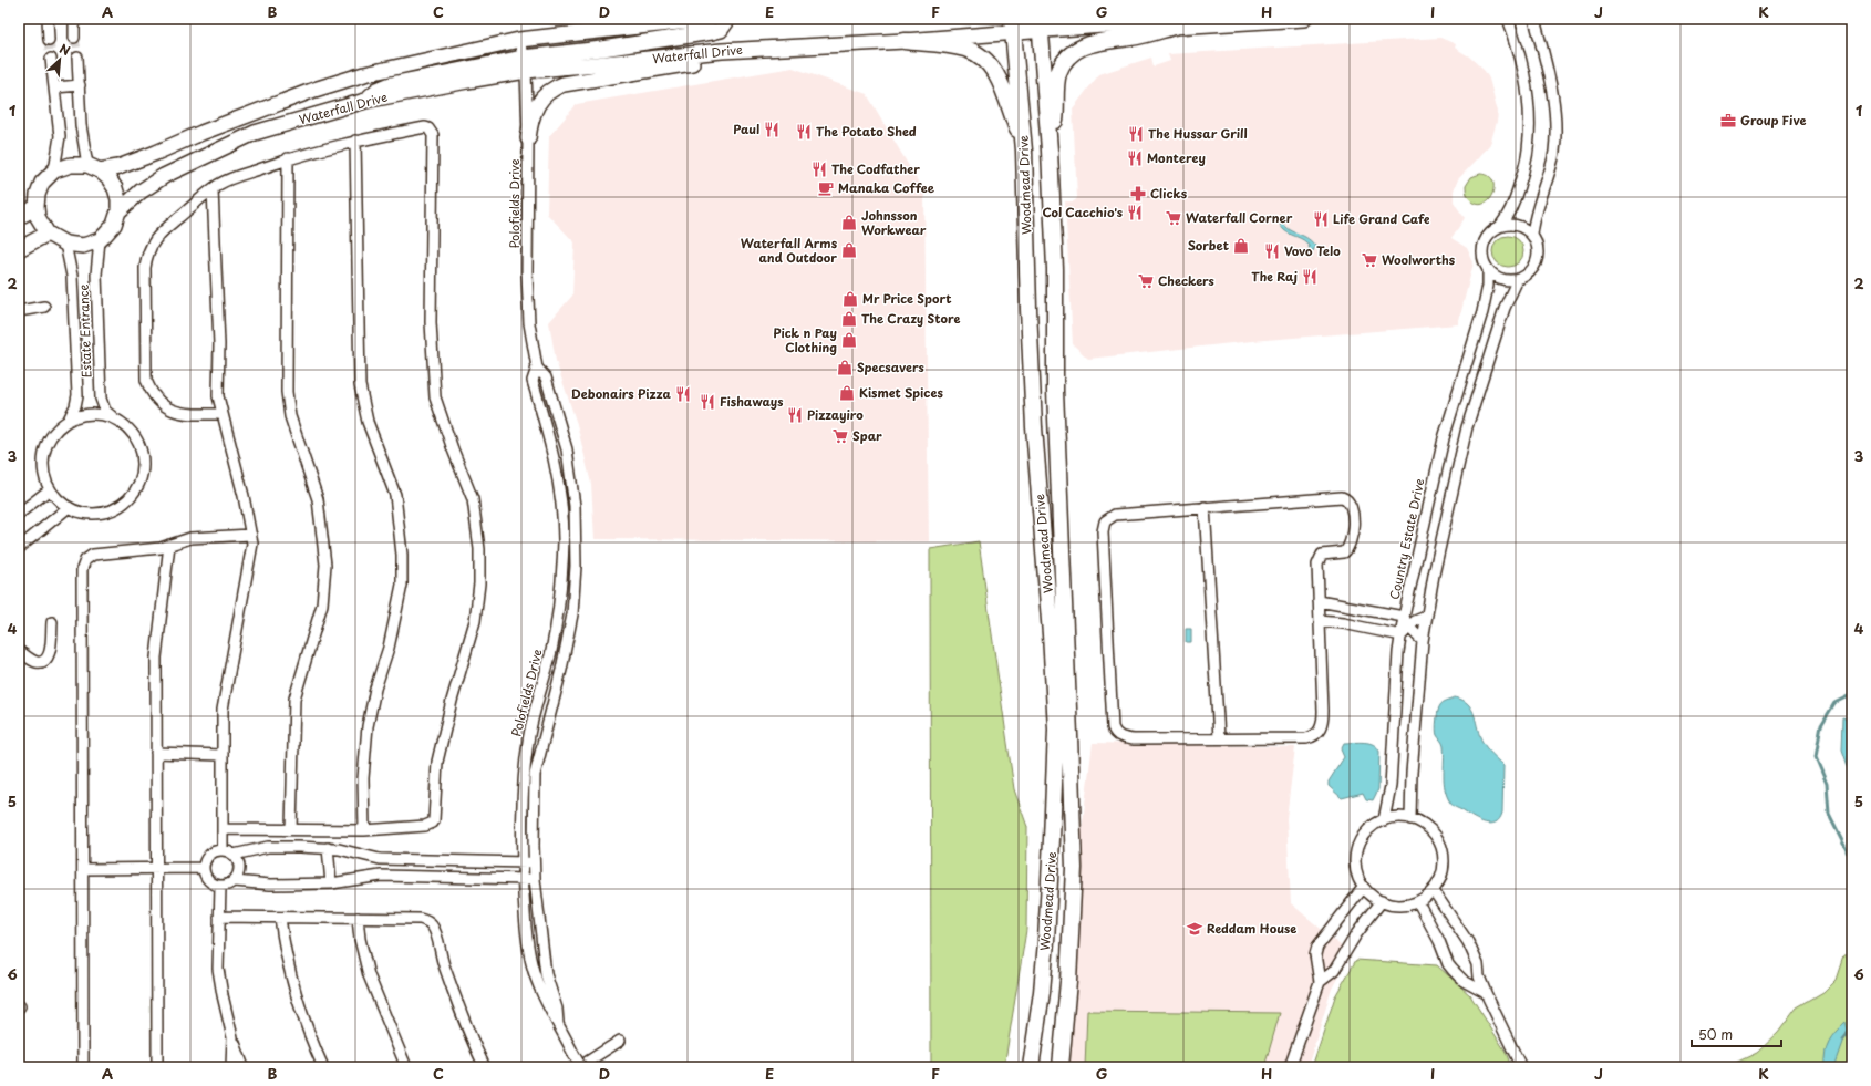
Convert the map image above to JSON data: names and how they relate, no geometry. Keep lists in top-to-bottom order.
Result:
{
  "streets": {
    "main road": ["Waterfall Drive", "Woodmead Drive"],
    "street": ["Polofields Drive", "Estate Entrance", "Country Estate Drive"]
  },
  "crossings": [
    ["Waterfall Drive", "Woodmead Drive"],
    ["Waterfall Drive", "Polofields Drive"],
    ["Waterfall Drive", "Estate Entrance"]
  ],
  "places": {
    "office": ["Group Five"],
    "restaurant": [
      "Paul",
      "The Potato Shed",
      "The Hussar Grill",
      "Monterey",
      "The Codfather",
      "Col Cacchio's",
      "Life Grand Cafe",
      "Vovo Telo",
      "The Raj",
      "Debonairs Pizza",
      "Fishaways",
      "Pizzayiro"
    ],
    "cafe": ["Manaka Coffee"],
    "pharmacy": ["Clicks"],
    "supermarket": [
      "Waterfall Corner",
      "Woolworths",
      "Checkers",
      "Spar"
    ],
    "shop": [
      "Johnsson Workwear",
      "Sorbet",
      "Waterfall Arms and Outdoor",
      "Mr Price Sport",
      "The Crazy Store",
      "Pick n Pay Clothing",
      "Specsavers",
      "Kismet Spices"
    ],
    "school or university": ["Reddam House"]
  },
  "scale_bar": "50 m",
  "north": "top right",
  "grid": {
    "columns": [
      "A",
      "B",
      "C",
      "D",
      "E",
      "F",
      "G",
      "H",
      "I",
      "J",
      "K"
    ],
    "rows": [
      "1",
      "2",
      "3",
      "4",
      "5",
      "6"
    ]
  }
}
